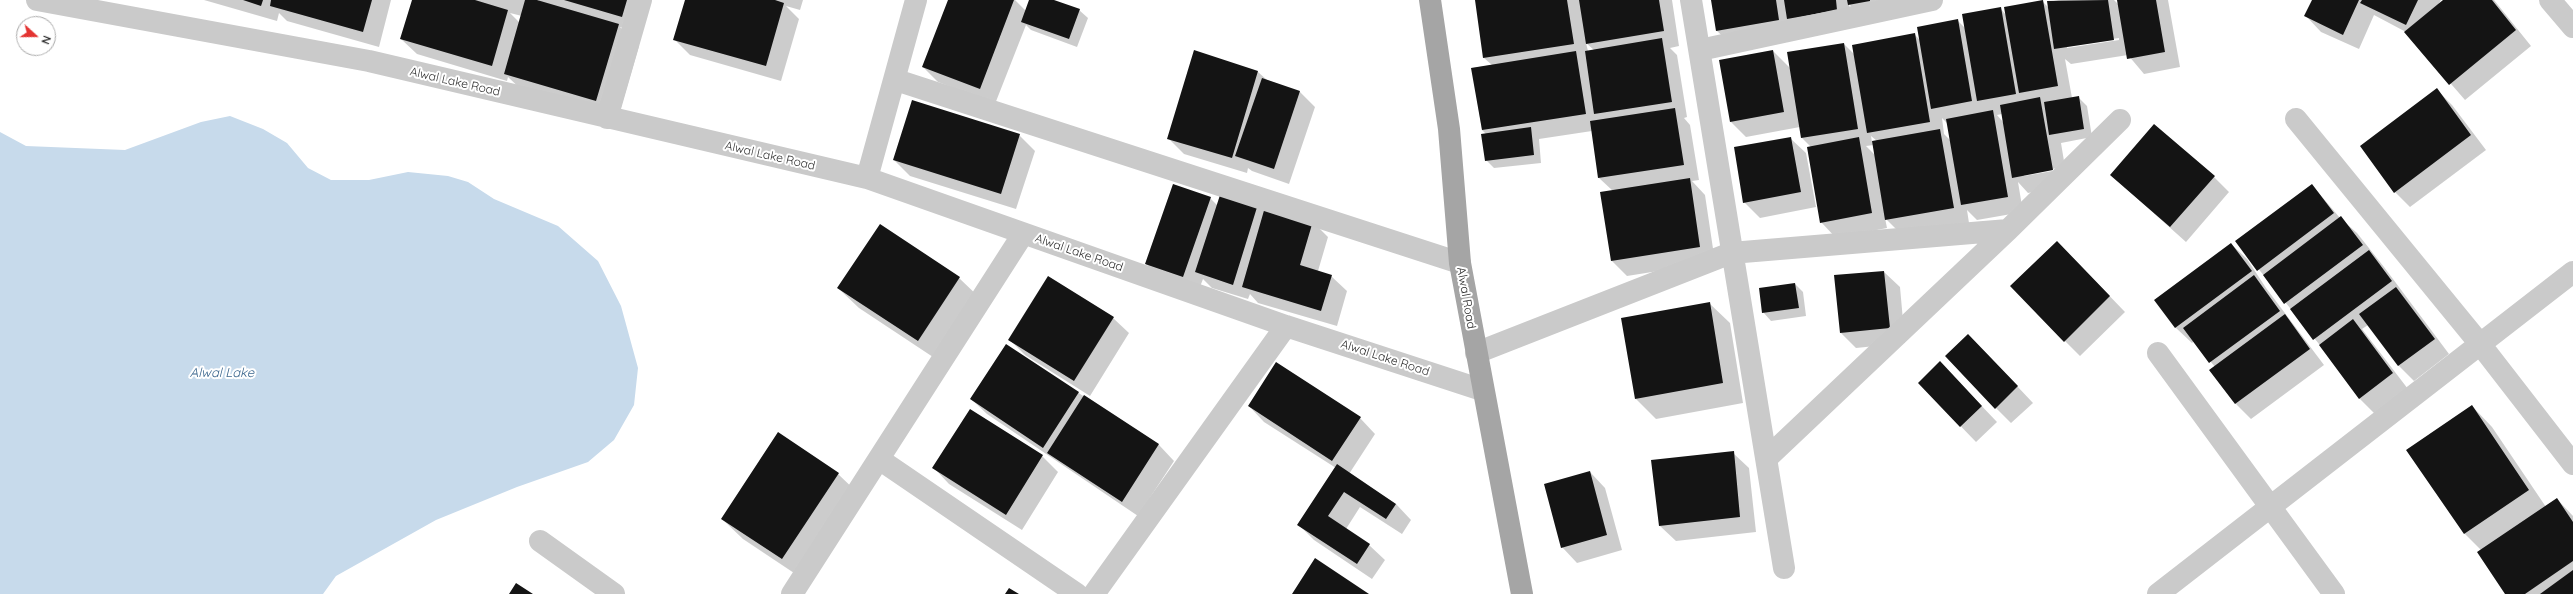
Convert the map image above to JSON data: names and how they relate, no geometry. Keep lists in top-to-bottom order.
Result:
{
  "streets": {
    "main road": ["Alwal Road"],
    "street": ["Alwal Lake Road"]
  },
  "crossings": [
    ["Alwal Lake Road", "Alwal Road"]
  ],
  "water": ["Alwal Lake"],
  "north": "right"
}
